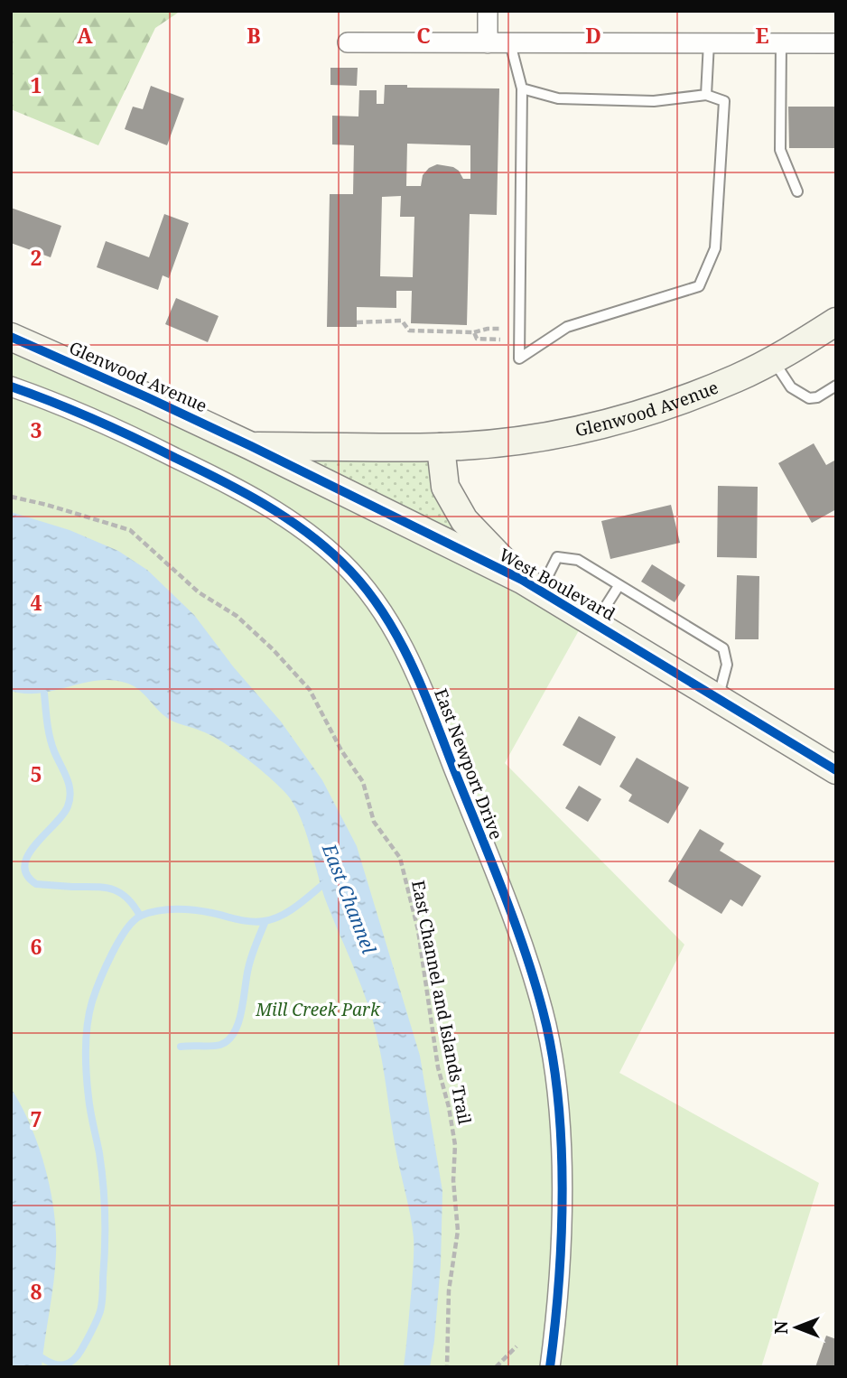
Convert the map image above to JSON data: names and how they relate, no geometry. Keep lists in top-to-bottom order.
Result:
{
  "streets": {
    "street": ["Glenwood Avenue", "West Boulevard", "East Newport Drive"],
    "path": ["East Channel and Islands Trail"]
  },
  "crossings": [
    ["Glenwood Avenue", "West Boulevard"]
  ],
  "water": ["East Channel"],
  "parks": ["Mill Creek Park"],
  "north": "left",
  "grid": {
    "columns": [
      "A",
      "B",
      "C",
      "D",
      "E"
    ],
    "rows": [
      "1",
      "2",
      "3",
      "4",
      "5",
      "6",
      "7",
      "8"
    ]
  }
}
